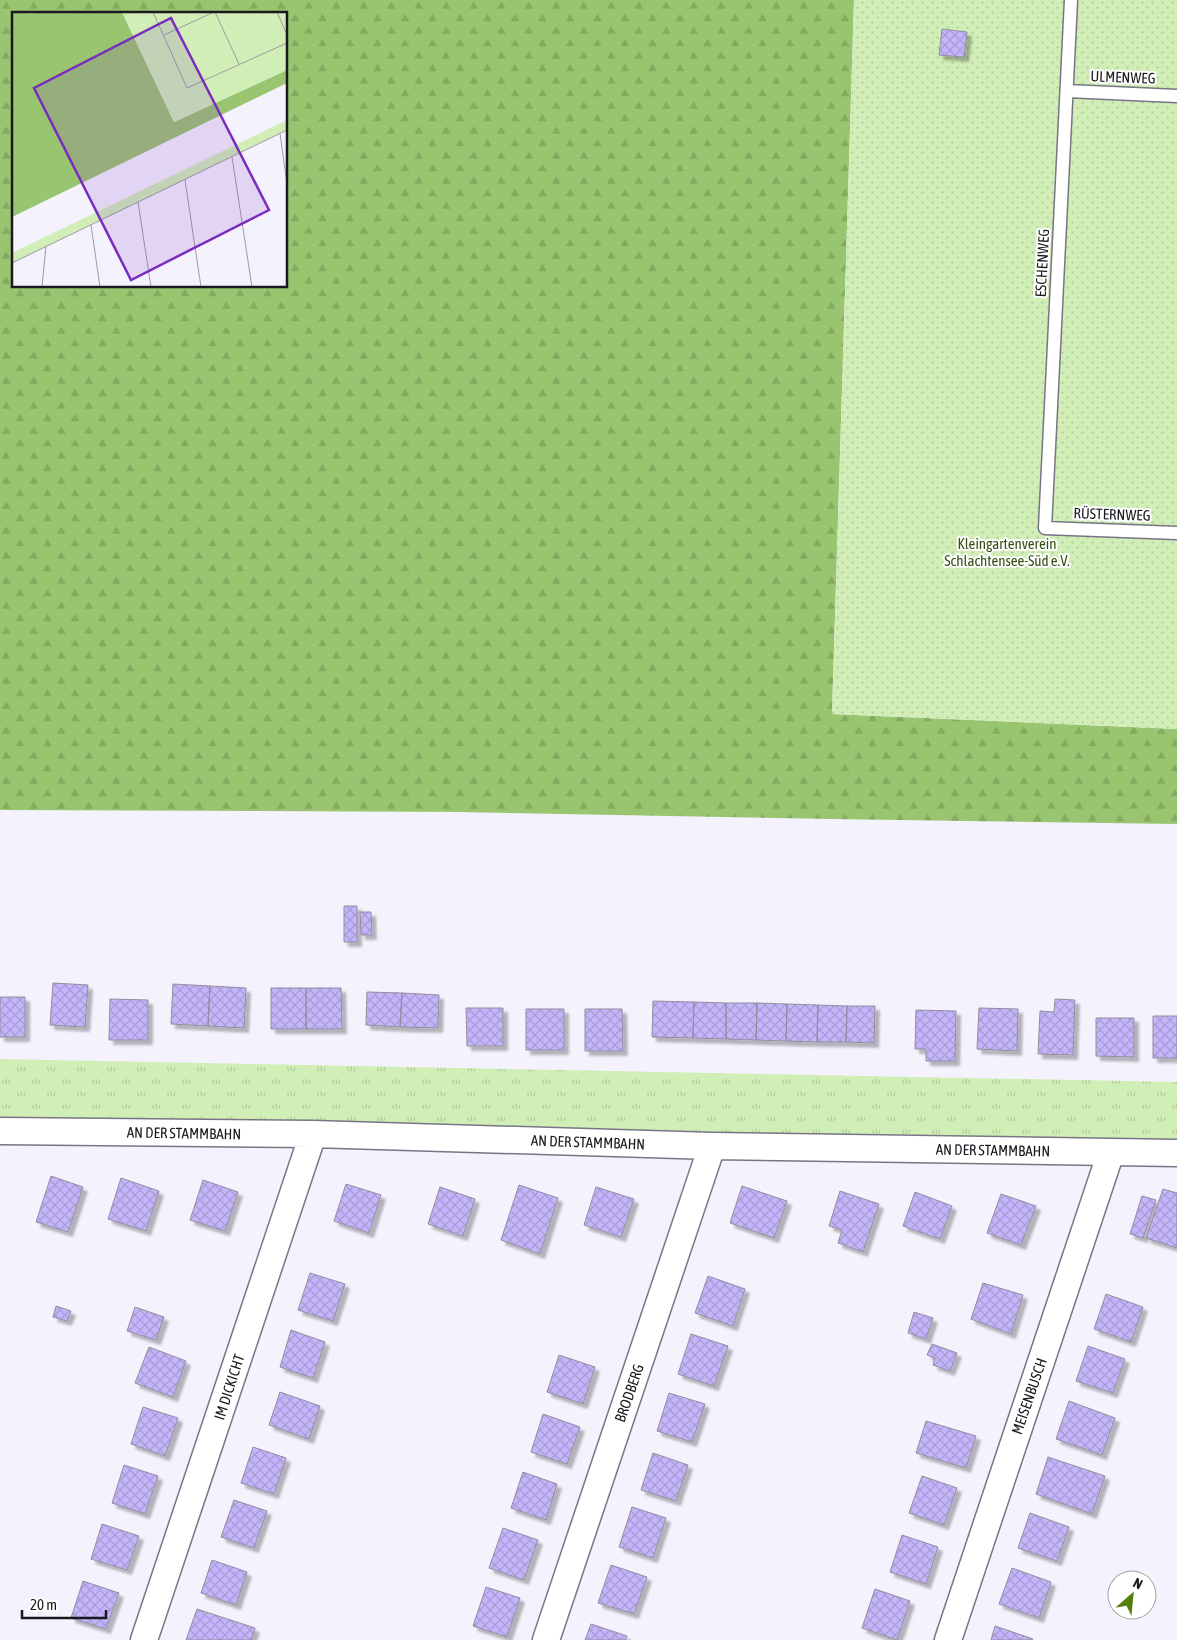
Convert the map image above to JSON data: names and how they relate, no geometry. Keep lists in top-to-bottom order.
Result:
{
  "streets": {
    "street": [
      "AN DER STAMMBAHN",
      "IM DICKICHT",
      "BRODBERG",
      "MEISENBUSCH"
    ],
    "lane": ["ULMENWEG", "ESCHENWEG", "RÜSTERNWEG"]
  },
  "crossings": [
    ["ULMENWEG", "ESCHENWEG"],
    ["ESCHENWEG", "RÜSTERNWEG"],
    ["AN DER STAMMBAHN", "IM DICKICHT"],
    ["AN DER STAMMBAHN", "BRODBERG"],
    ["AN DER STAMMBAHN", "MEISENBUSCH"]
  ],
  "parks": ["Kleingartenverein Schlachtensee-Süd e.V."],
  "scale_bar": "20 m",
  "north": "top right"
}
